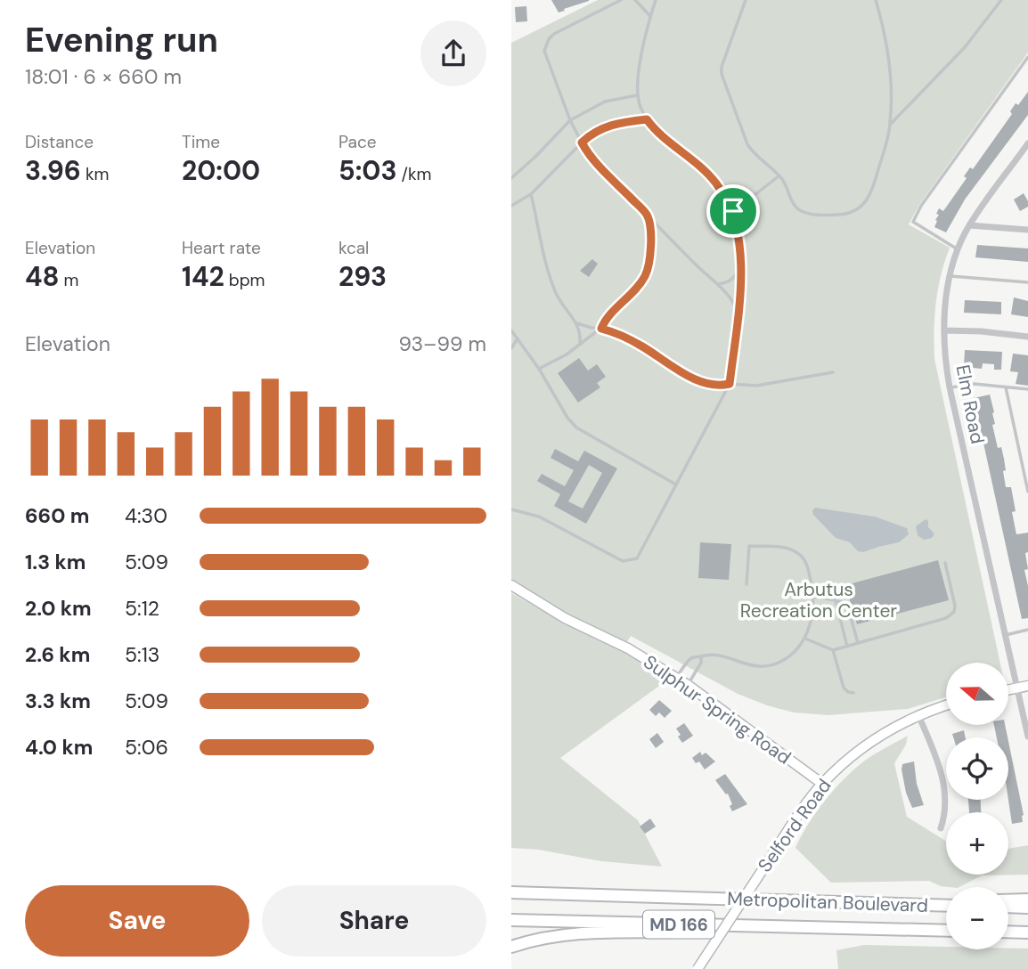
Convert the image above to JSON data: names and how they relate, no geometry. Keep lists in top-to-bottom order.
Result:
{
  "streets": {
    "highway": ["Metropolitan Boulevard", "MD 166"],
    "main road": ["Sulphur Spring Road", "Selford Road"],
    "street": ["Elm Road"]
  },
  "crossings": [
    ["Sulphur Spring Road", "Selford Road"]
  ],
  "parks": ["Arbutus Recreation Center"],
  "north": "left",
  "page": {
    "heading": ["Evening run", "18:01 · 6 × 660 m"],
    "stats": [
      ["Distance", "3.96 km"],
      ["Time", "20:00"],
      ["Pace", "5:03 /km"],
      ["Elevation", "48 m"],
      ["Heart rate", "142 bpm"],
      ["kcal", "293"]
    ],
    "chart": ["Elevation", "93–99 m"],
    "list": [
      {
        "name": "660 m",
        "note": "4:30"
      },
      {
        "name": "1.3 km",
        "note": "5:09"
      },
      {
        "name": "2.0 km",
        "note": "5:12"
      },
      {
        "name": "2.6 km",
        "note": "5:13"
      },
      {
        "name": "3.3 km",
        "note": "5:09"
      },
      {
        "name": "4.0 km",
        "note": "5:06"
      }
    ],
    "map_buttons": ["+", "−"],
    "buttons": ["Save", "Share"]
  }
}
